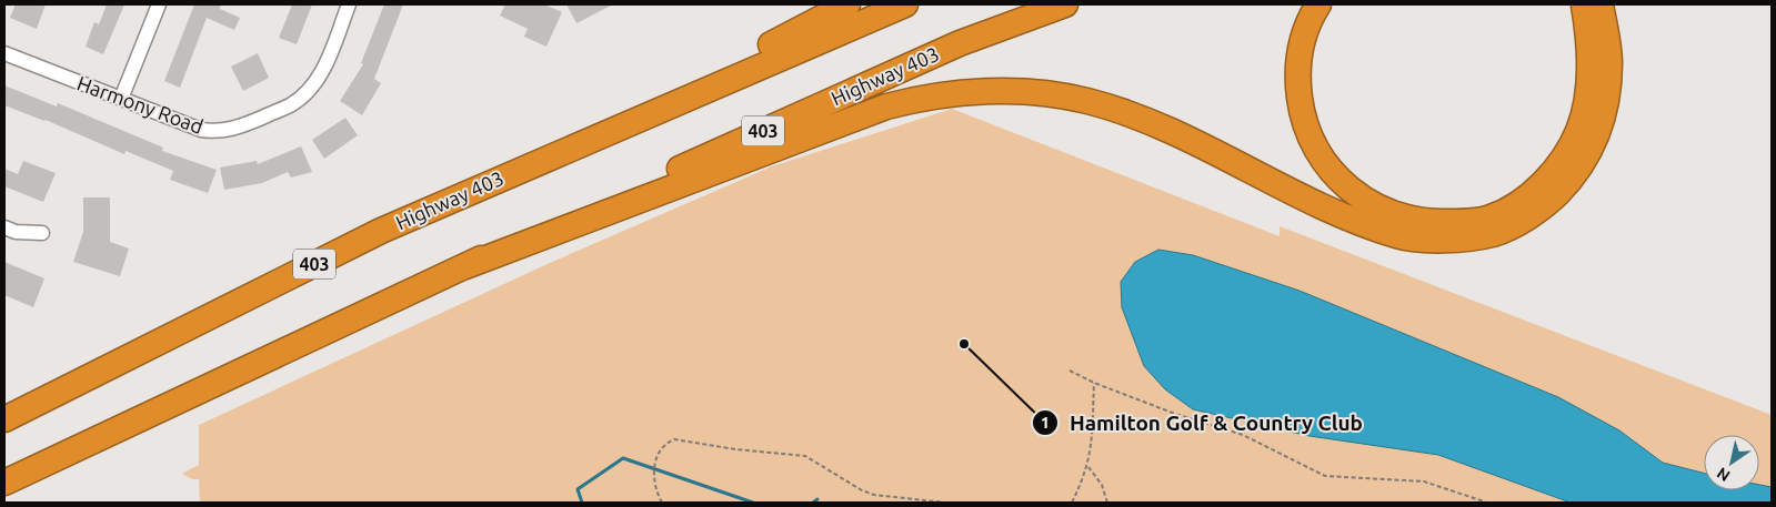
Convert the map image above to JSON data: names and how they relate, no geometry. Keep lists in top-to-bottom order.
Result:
{
  "streets": {
    "highway": ["Highway 403", "403"],
    "street": ["Harmony Road"]
  },
  "crossings": [
    ["Highway 403", "403"]
  ],
  "places": ["Hamilton Golf & Country Club"],
  "north": "bottom left"
}
